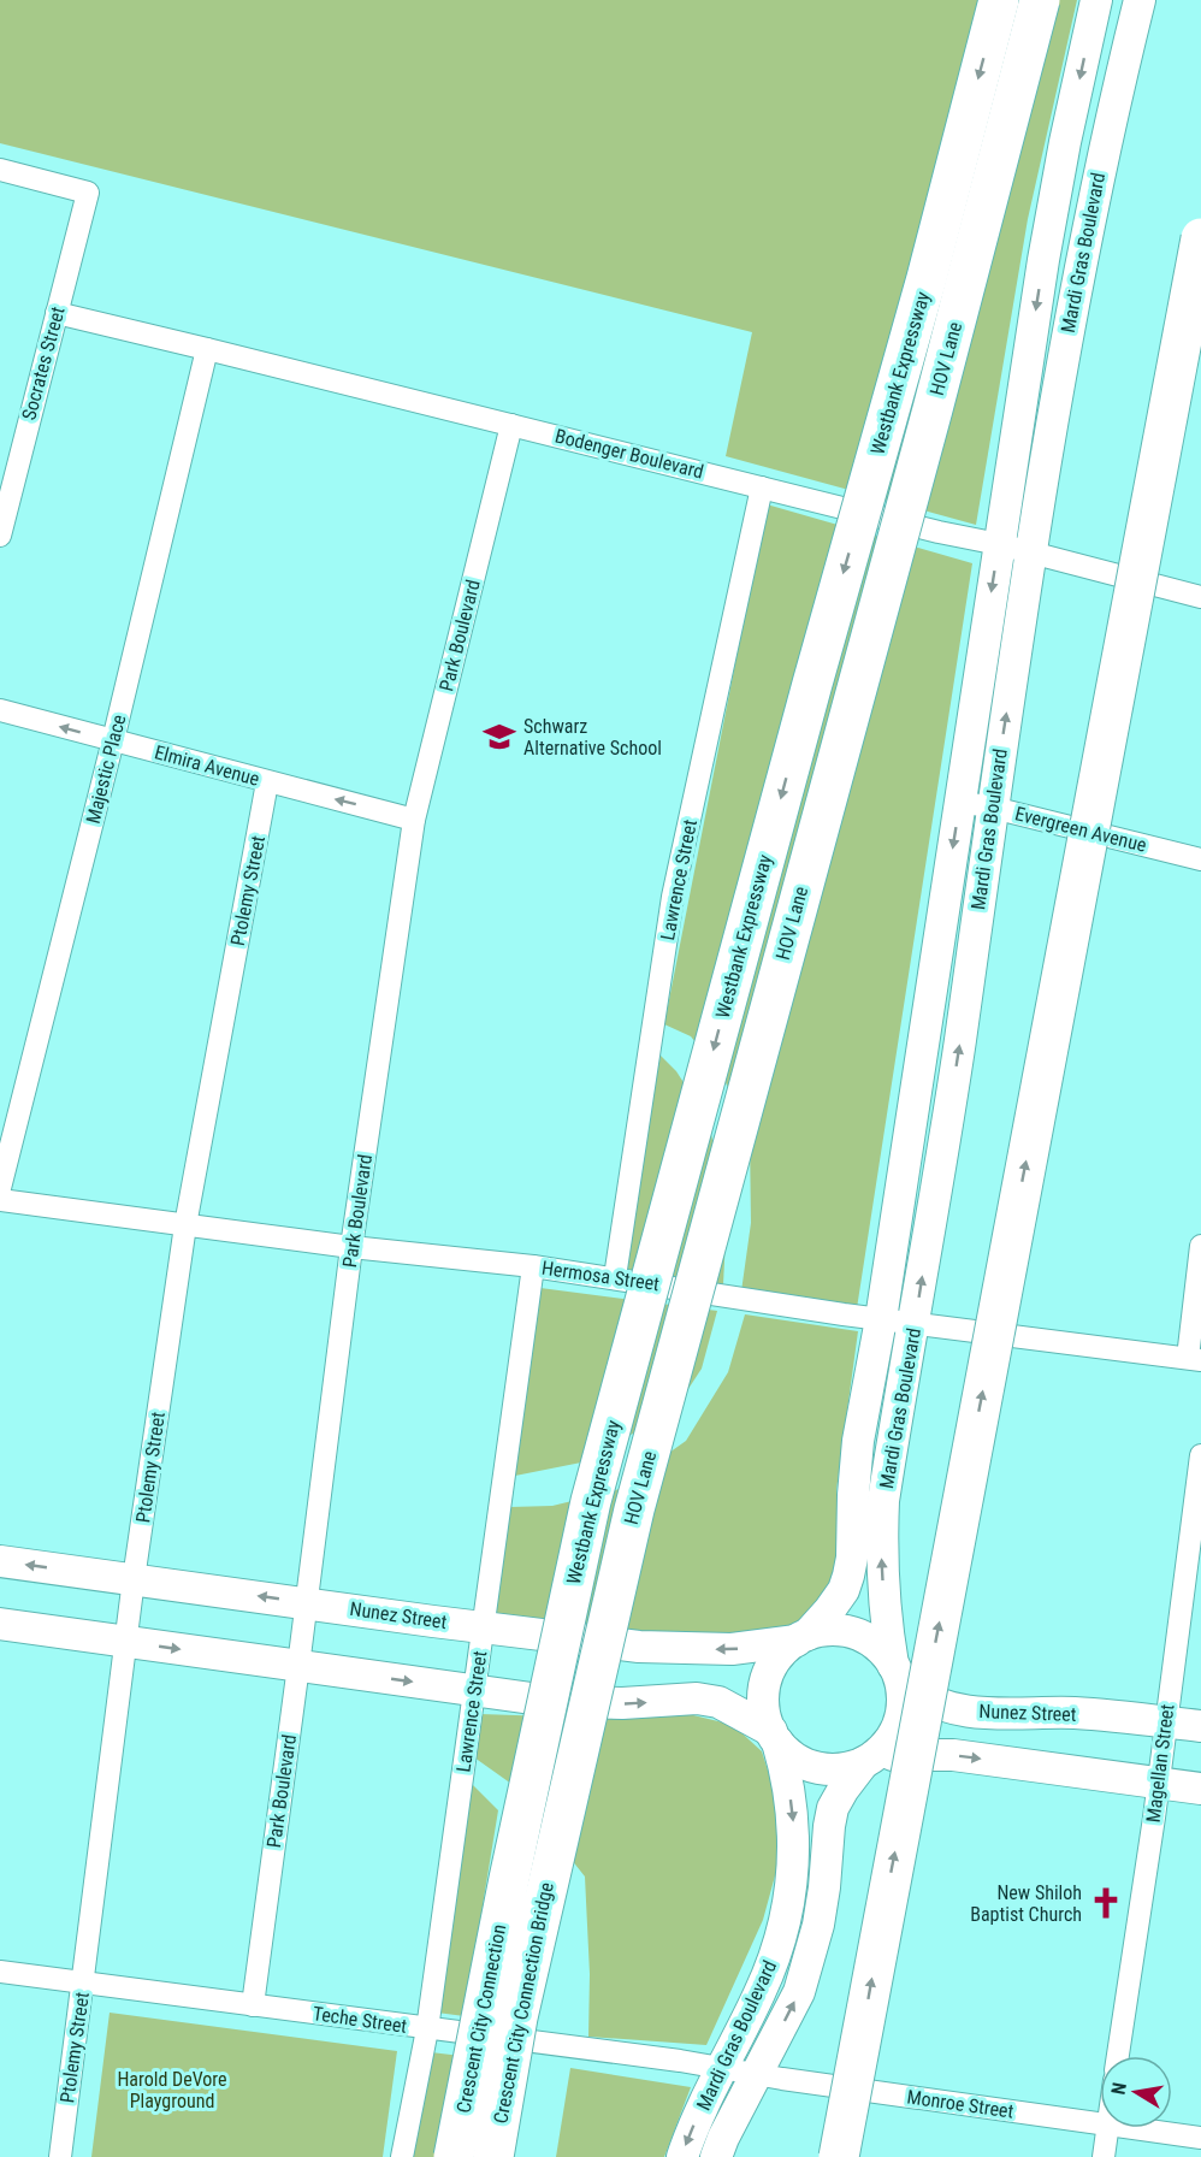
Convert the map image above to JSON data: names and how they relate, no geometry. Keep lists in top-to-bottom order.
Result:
{
  "streets": {
    "highway": [
      "HOV Lane",
      "Westbank Expressway",
      "Crescent City Connection Bridge",
      "Crescent City Connection"
    ],
    "street": [
      "Mardi Gras Boulevard",
      "Socrates Street",
      "Bodenger Boulevard",
      "Park Boulevard",
      "Elmira Avenue",
      "Majestic Place",
      "Evergreen Avenue",
      "Lawrence Street",
      "Ptolemy Street",
      "Hermosa Street",
      "Nunez Street",
      "Magellan Street",
      "Teche Street",
      "Monroe Street"
    ]
  },
  "crossings": [
    ["Mardi Gras Boulevard", "Bodenger Boulevard"],
    ["Mardi Gras Boulevard", "Evergreen Avenue"],
    ["Mardi Gras Boulevard", "Hermosa Street"],
    ["Mardi Gras Boulevard", "Nunez Street"],
    ["Mardi Gras Boulevard", "Teche Street"],
    ["Mardi Gras Boulevard", "Monroe Street"],
    ["HOV Lane", "Crescent City Connection Bridge"],
    ["Socrates Street", "Bodenger Boulevard"],
    ["Westbank Expressway", "Crescent City Connection"],
    ["Bodenger Boulevard", "Park Boulevard"],
    ["Bodenger Boulevard", "Majestic Place"],
    ["Bodenger Boulevard", "Lawrence Street"],
    ["Park Boulevard", "Elmira Avenue"],
    ["Park Boulevard", "Hermosa Street"],
    ["Park Boulevard", "Nunez Street"],
    ["Park Boulevard", "Teche Street"],
    ["Elmira Avenue", "Majestic Place"],
    ["Elmira Avenue", "Ptolemy Street"],
    ["Lawrence Street", "Hermosa Street"],
    ["Lawrence Street", "Nunez Street"],
    ["Lawrence Street", "Teche Street"],
    ["Ptolemy Street", "Hermosa Street"],
    ["Ptolemy Street", "Nunez Street"],
    ["Ptolemy Street", "Teche Street"],
    ["Nunez Street", "Magellan Street"],
    ["Teche Street", "Monroe Street"]
  ],
  "one_way": ["Elmira Avenue"],
  "parks": ["Harold DeVore Playground"],
  "places": {
    "school or university": ["Schwarz Alternative School"],
    "church": ["New Shiloh Baptist Church"]
  },
  "north": "left"
}
